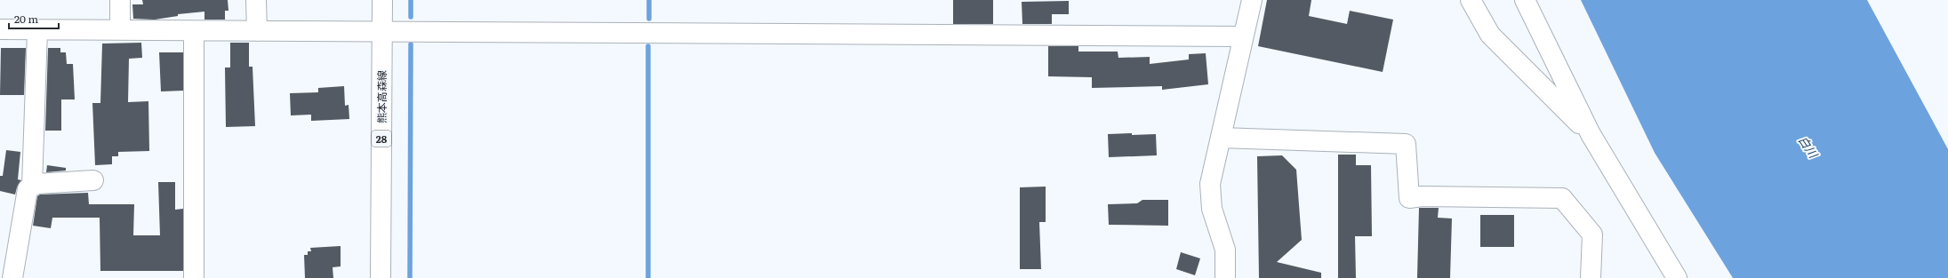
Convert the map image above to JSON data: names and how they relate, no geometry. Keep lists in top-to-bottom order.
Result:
{
  "streets": {
    "street": ["熊本高森線", "28"]
  },
  "water": ["白川"],
  "scale_bar": "20 m"
}
